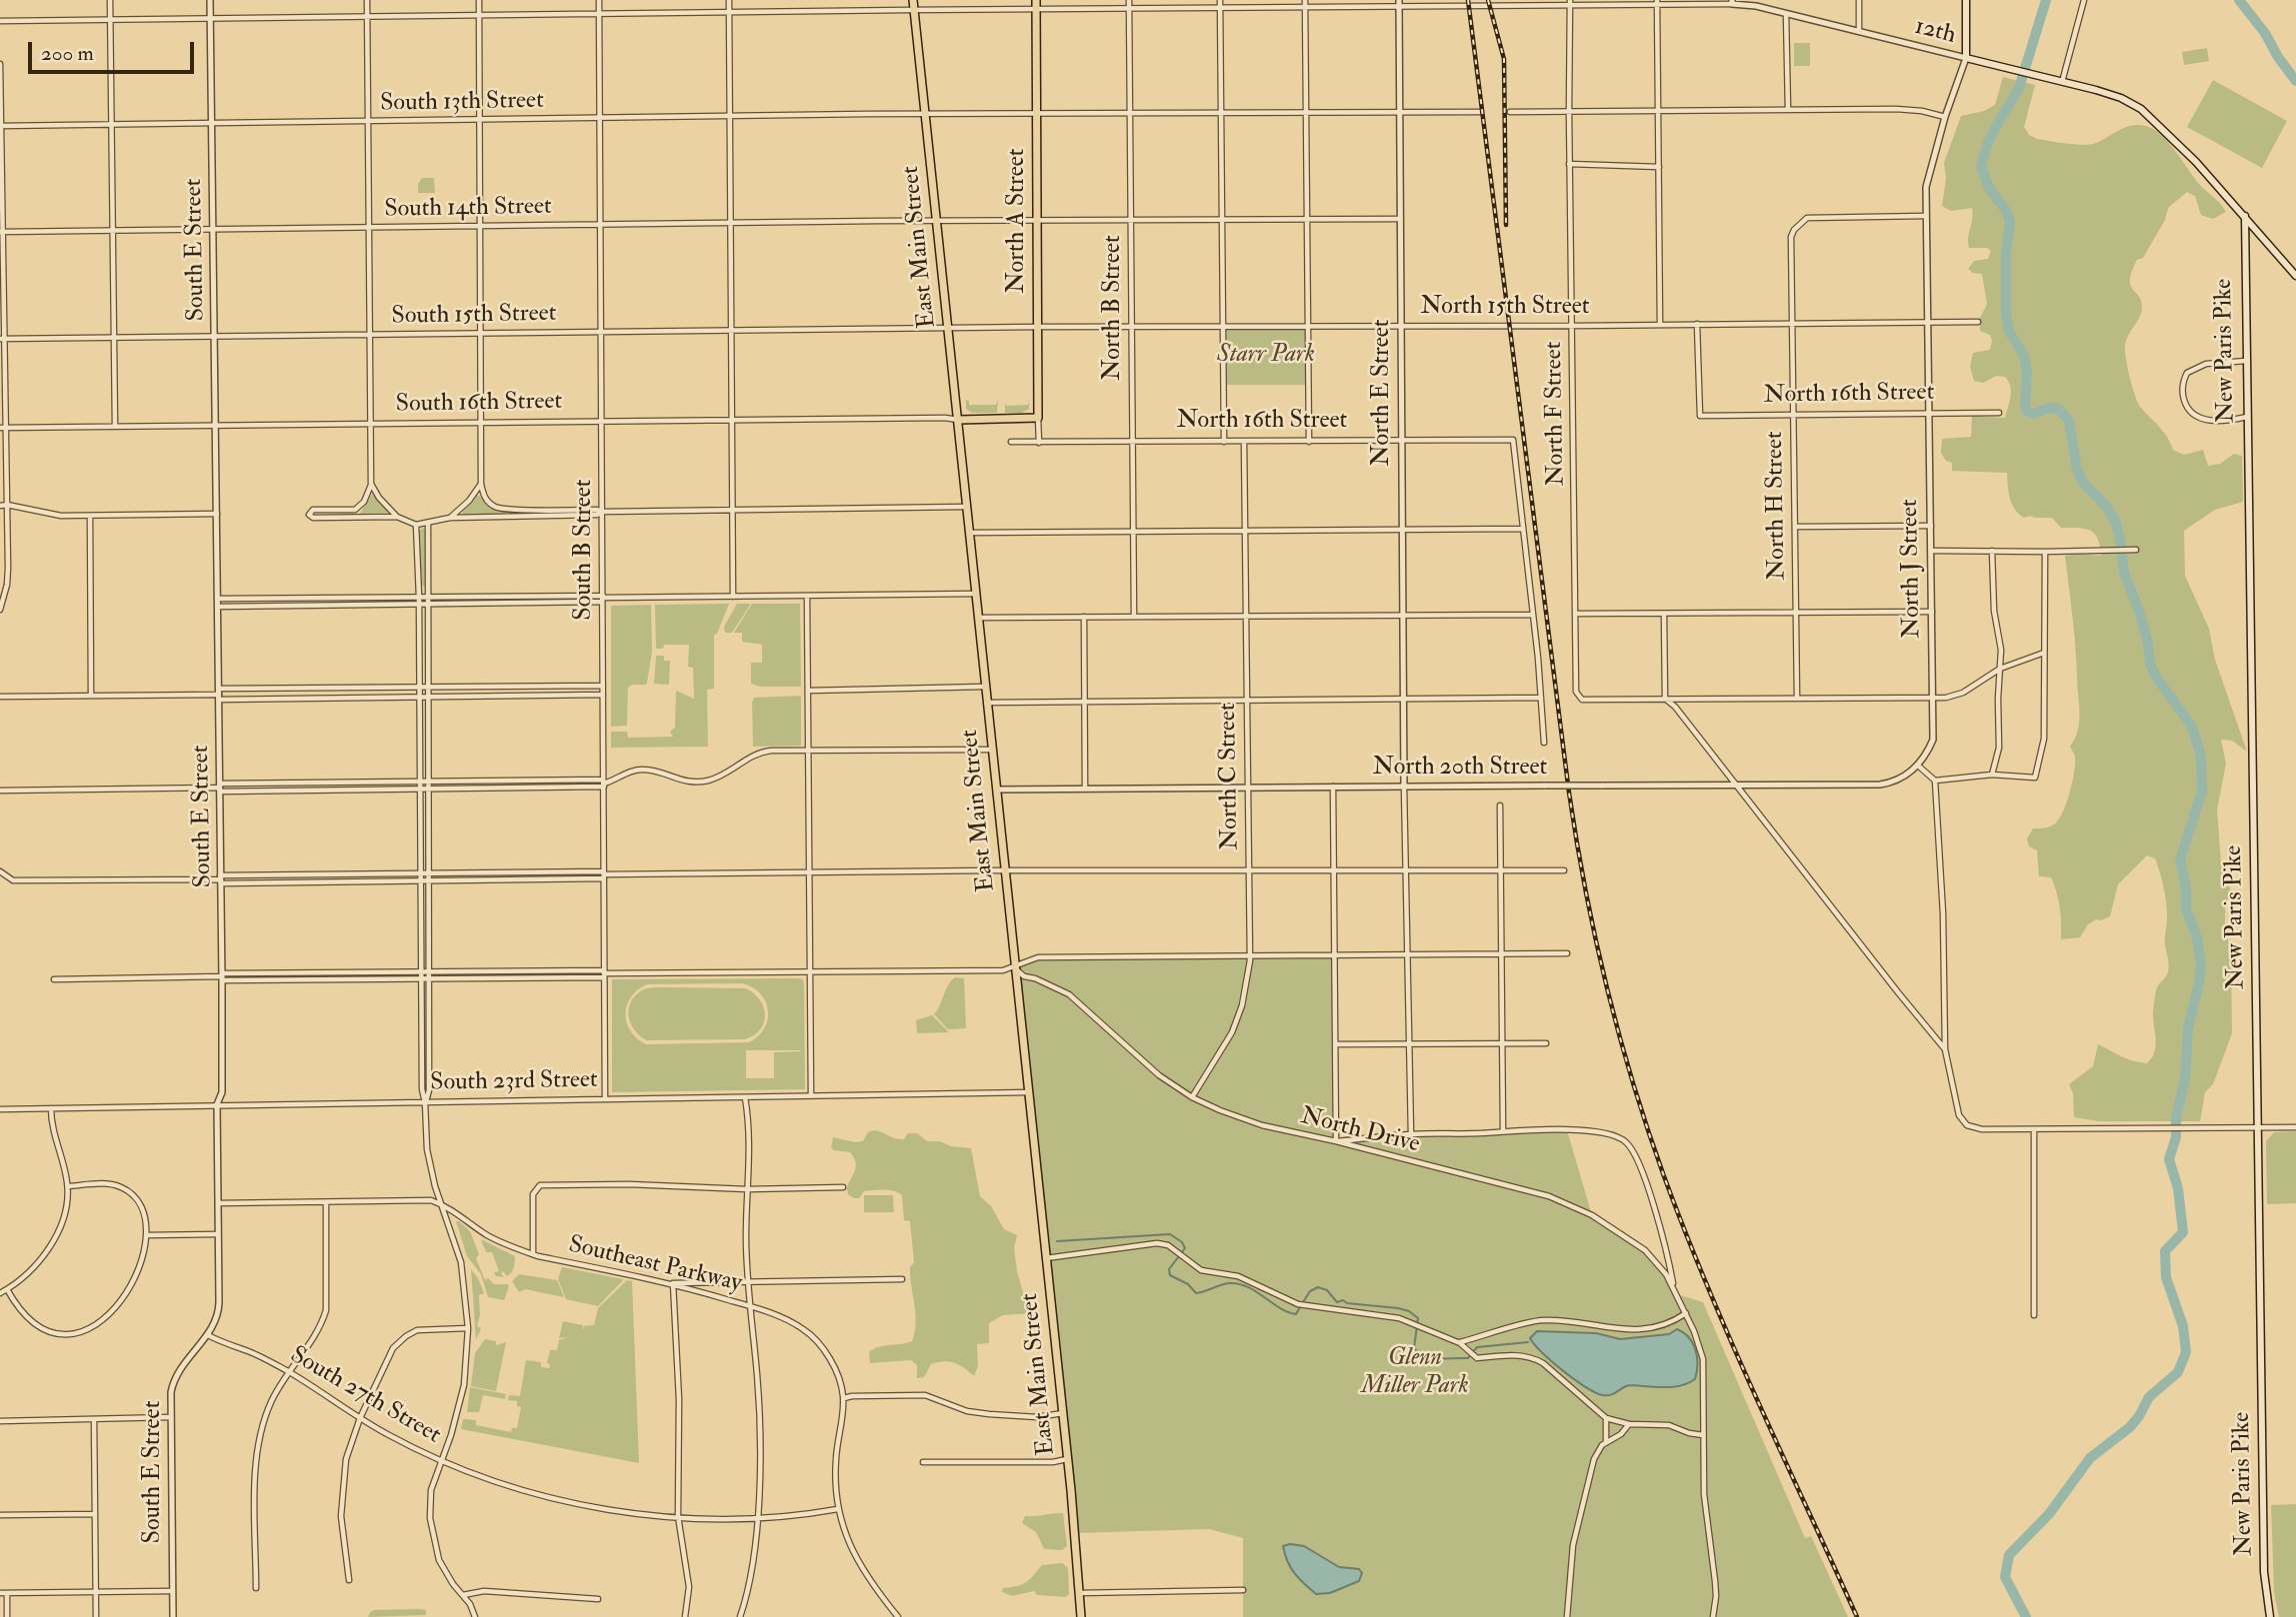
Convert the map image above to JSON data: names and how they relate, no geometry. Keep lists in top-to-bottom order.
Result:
{
  "streets": {
    "main road": [
      "North A Street",
      "East Main Street",
      "New Paris Pike",
      "North J Street"
    ],
    "street": [
      "12th",
      "South 13th Street",
      "South 14th Street",
      "South E Street",
      "North B Street",
      "North 15th Street",
      "South 15th Street",
      "North E Street",
      "North 16th Street",
      "South 16th Street",
      "North F Street",
      "North H Street",
      "South B Street",
      "North 20th Street",
      "North C Street",
      "South 23rd Street",
      "North Drive",
      "Southeast Parkway",
      "South 27th Street"
    ]
  },
  "crossings": [
    ["12th", "North J Street"],
    ["South 13th Street", "North A Street"],
    ["South 13th Street", "East Main Street"],
    ["South 13th Street", "South E Street"],
    ["South 13th Street", "North B Street"],
    ["South 13th Street", "North E Street"],
    ["South 13th Street", "South B Street"],
    ["South 14th Street", "North A Street"],
    ["South 14th Street", "East Main Street"],
    ["South 14th Street", "South E Street"],
    ["South 14th Street", "North B Street"],
    ["South 14th Street", "North E Street"],
    ["South 14th Street", "South B Street"],
    ["North A Street", "North 15th Street"],
    ["North A Street", "North 16th Street"],
    ["East Main Street", "North 15th Street"],
    ["East Main Street", "South 15th Street"],
    ["East Main Street", "South 16th Street"],
    ["East Main Street", "North 20th Street"],
    ["East Main Street", "South 23rd Street"],
    ["East Main Street", "North Drive"],
    ["South E Street", "South 15th Street"],
    ["South E Street", "South 16th Street"],
    ["South E Street", "South 23rd Street"],
    ["South E Street", "South 27th Street"],
    ["North B Street", "North 15th Street"],
    ["North B Street", "North 16th Street"],
    ["North 15th Street", "South 15th Street"],
    ["North 15th Street", "North E Street"],
    ["North 15th Street", "North 16th Street"],
    ["North 15th Street", "North F Street"],
    ["North 15th Street", "North H Street"],
    ["North 15th Street", "North J Street"],
    ["South 15th Street", "South B Street"],
    ["North E Street", "North 16th Street"],
    ["North E Street", "North 20th Street"],
    ["North 16th Street", "North H Street"],
    ["North 16th Street", "North J Street"],
    ["North 16th Street", "North C Street"],
    ["South 16th Street", "South B Street"],
    ["North H Street", "North J Street"],
    ["South B Street", "South 23rd Street"],
    ["North J Street", "North 20th Street"],
    ["North 20th Street", "North C Street"],
    ["North C Street", "North Drive"],
    ["Southeast Parkway", "South 27th Street"]
  ],
  "parks": ["Starr Park", "Glenn Miller Park"],
  "scale_bar": "200 m"
}
